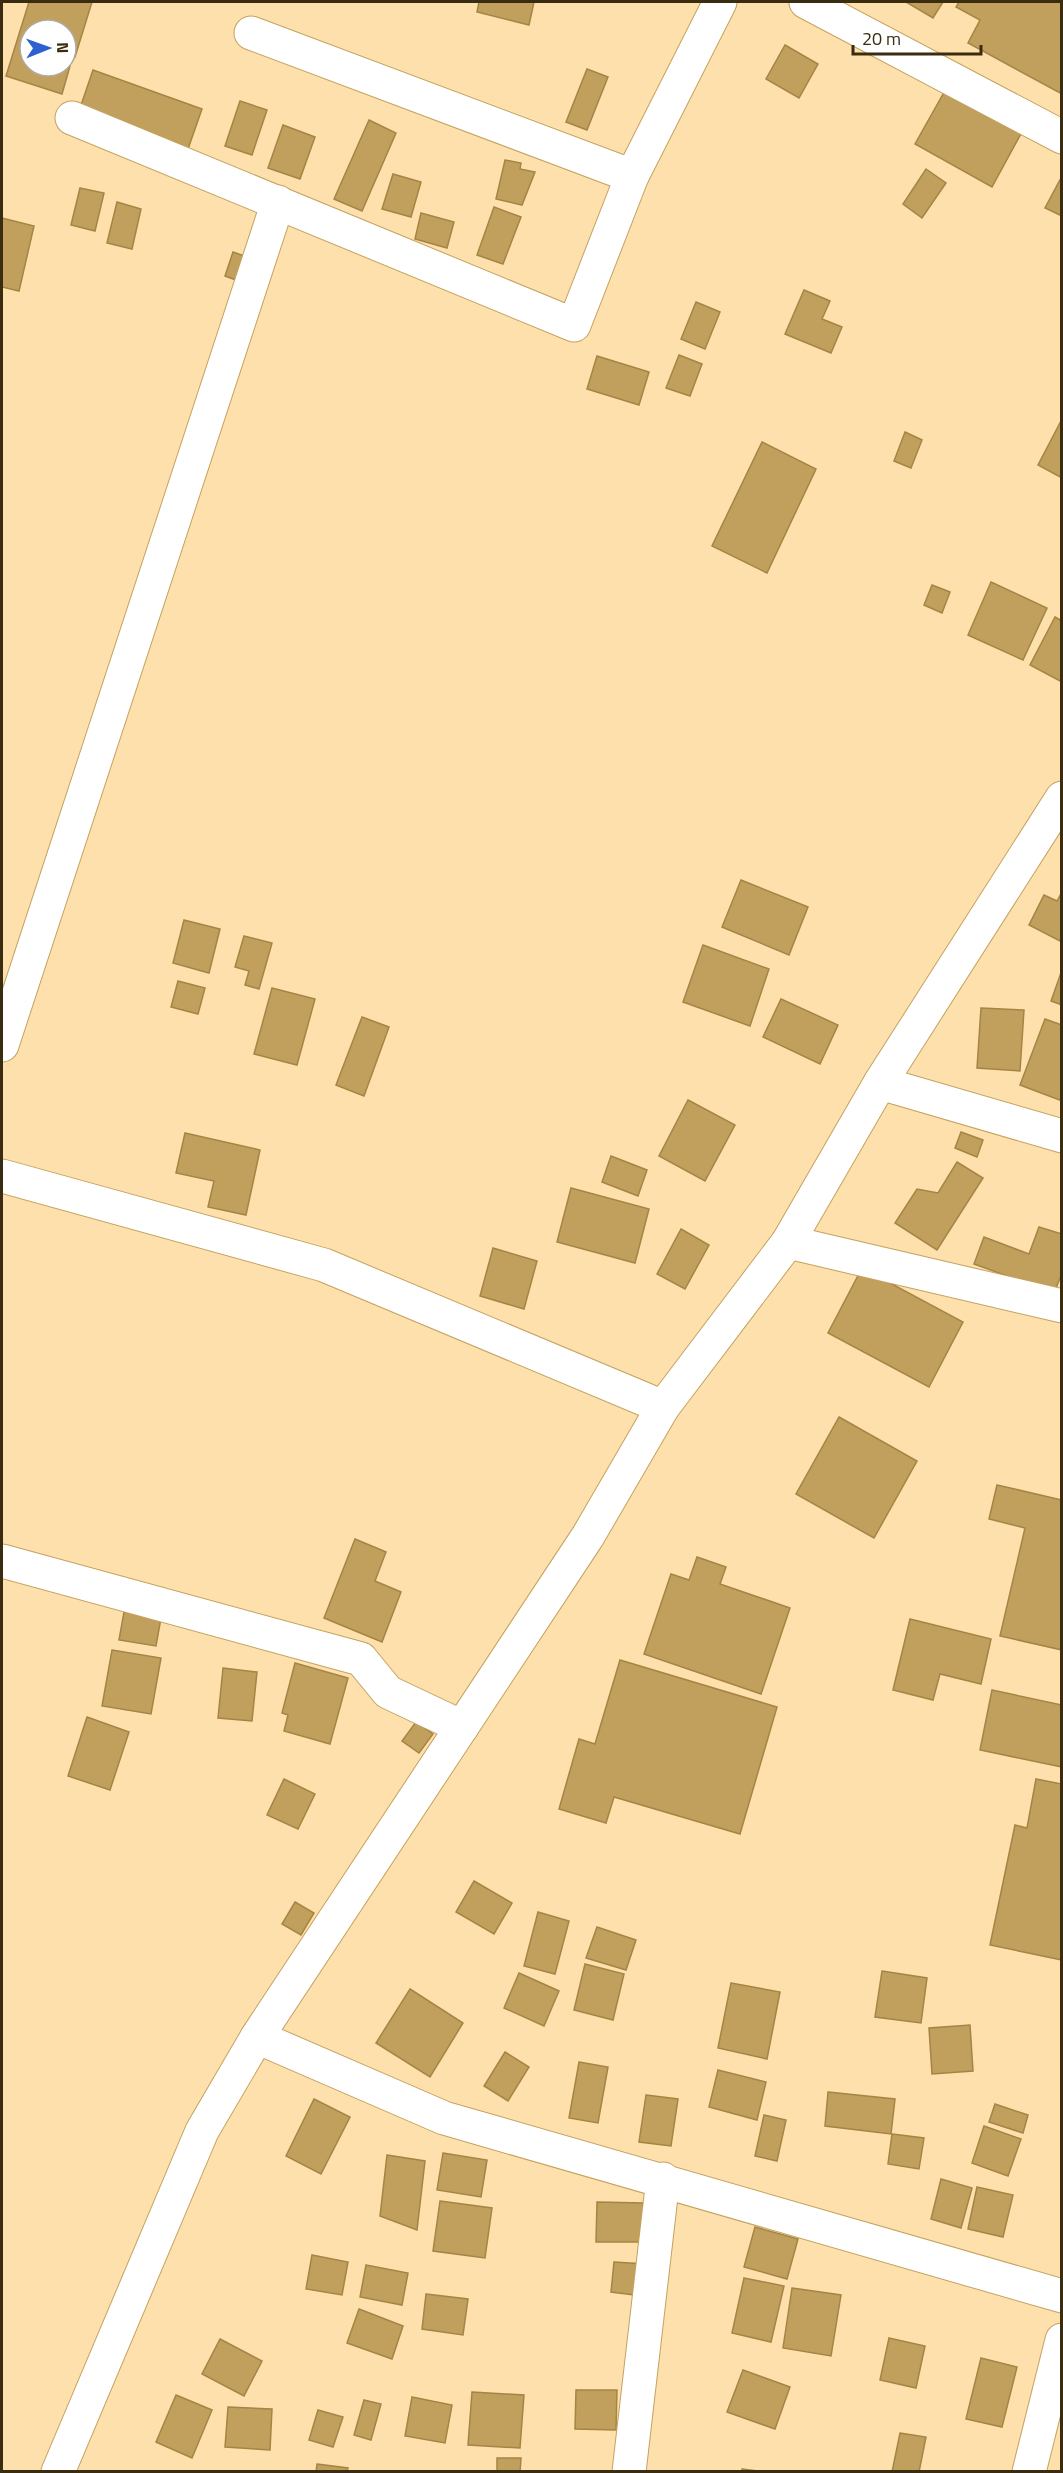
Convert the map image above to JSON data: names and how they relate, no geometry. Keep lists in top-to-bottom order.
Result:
{
  "scale_bar": "20 m",
  "north": "right"
}
